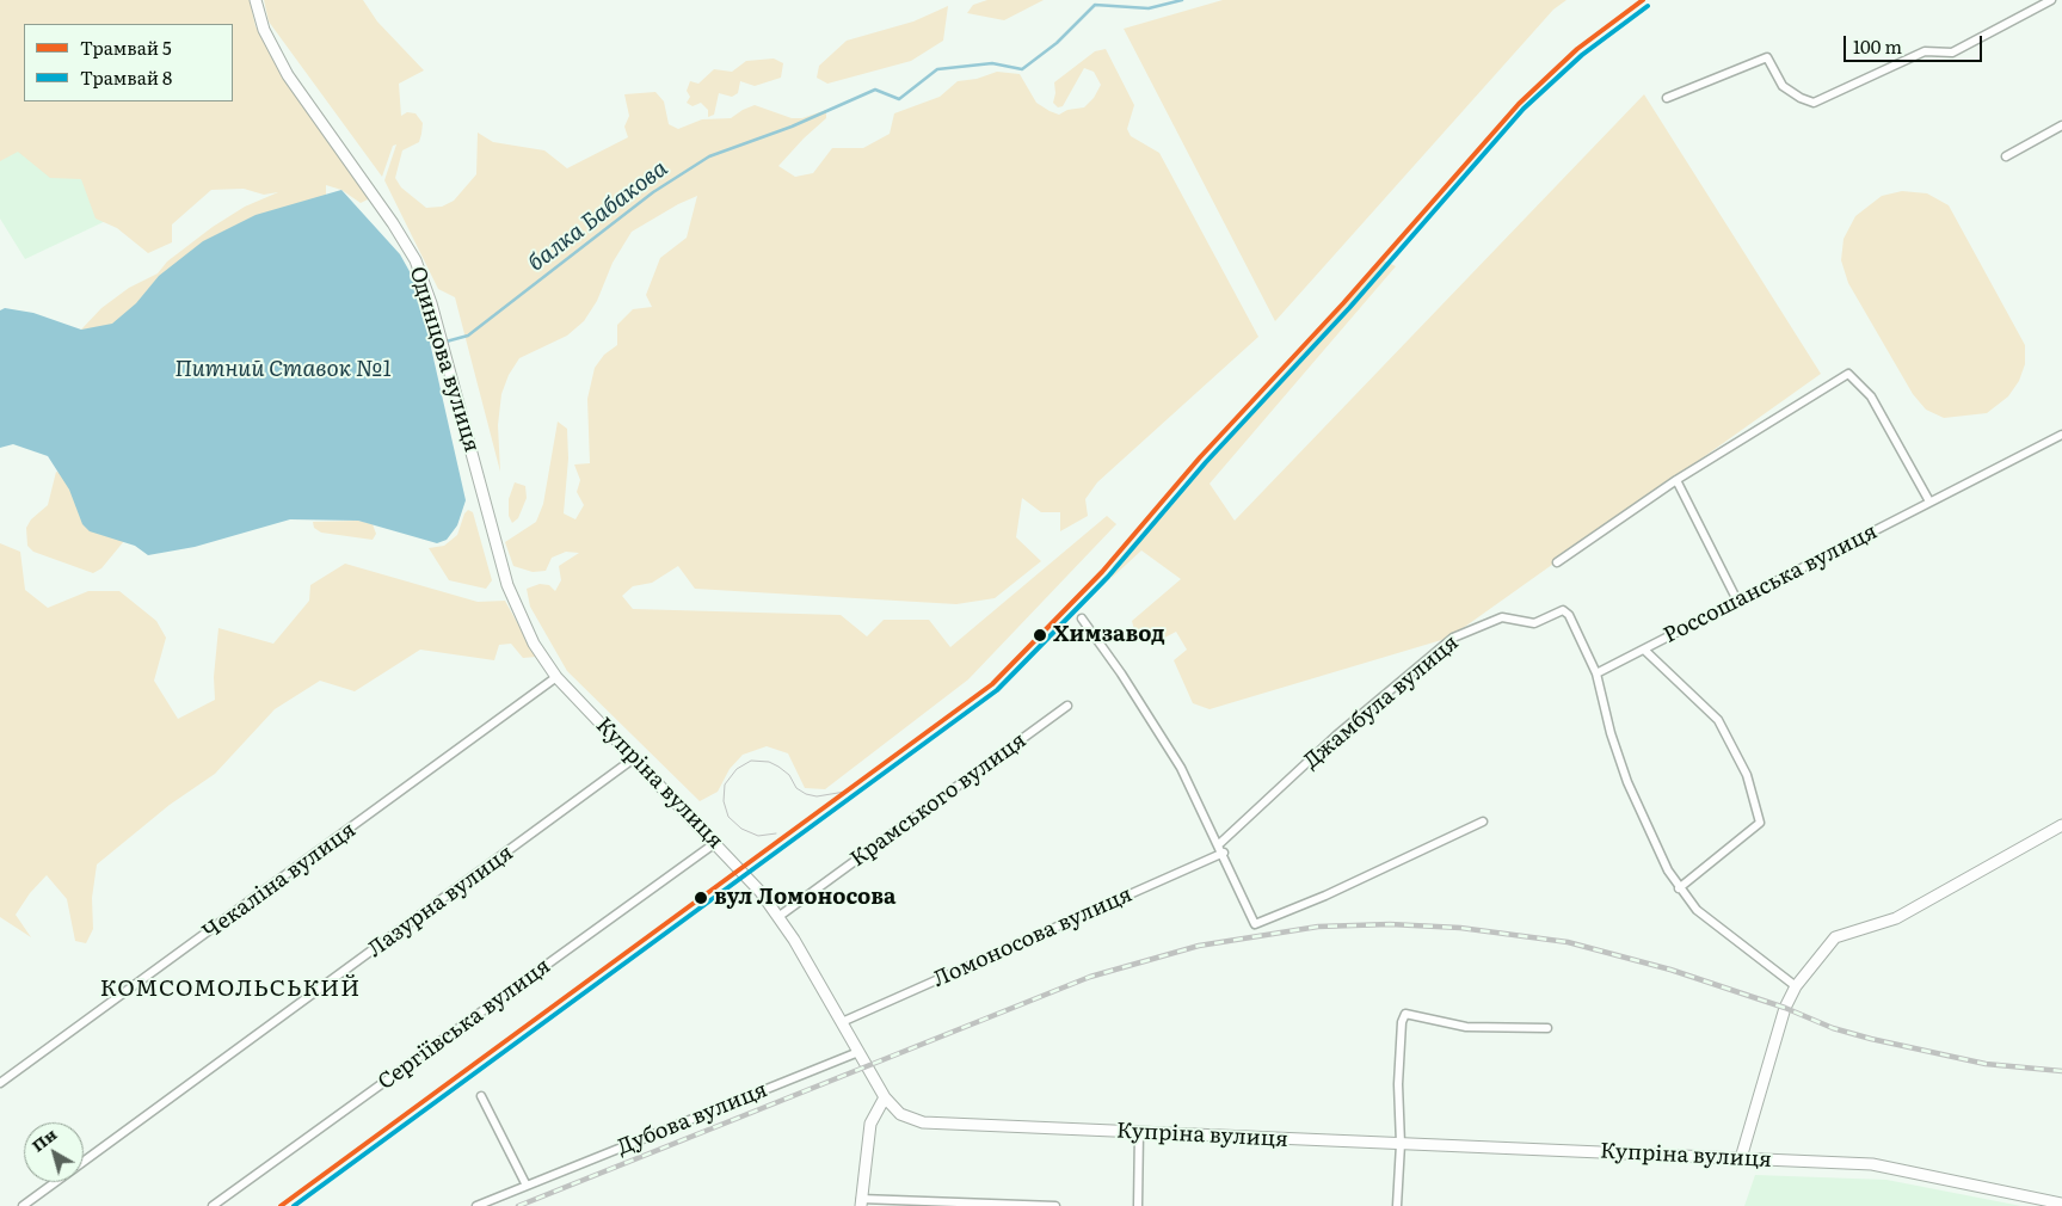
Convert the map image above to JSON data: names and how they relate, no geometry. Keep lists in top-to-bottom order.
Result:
{
  "streets": {
    "main road": ["Одинцова вулиця", "Купріна вулиця"],
    "street": [
      "Россошанська вулиця",
      "Джамбула вулиця",
      "Крамського вулиця",
      "Чекаліна вулиця",
      "Лазурна вулиця",
      "Ломоносова вулиця",
      "Сергіївська вулиця",
      "Дубова вулиця"
    ]
  },
  "crossings": [
    ["Одинцова вулиця", "Купріна вулиця"],
    ["Одинцова вулиця", "Чекаліна вулиця"],
    ["Россошанська вулиця", "Джамбула вулиця"],
    ["Купріна вулиця", "Крамського вулиця"],
    ["Купріна вулиця", "Чекаліна вулиця"],
    ["Купріна вулиця", "Лазурна вулиця"],
    ["Купріна вулиця", "Ломоносова вулиця"],
    ["Купріна вулиця", "Сергіївська вулиця"],
    ["Купріна вулиця", "Дубова вулиця"]
  ],
  "districts": ["КОМСОМОЛЬСЬКИЙ"],
  "water": ["балка Бабакова", "Питний Ставок №1"],
  "places": ["Химзавод", "вул Ломоносова"],
  "lines": ["tram line 5", "tram line 8"],
  "legend": ["Трамвай 5", "Трамвай 8"],
  "scale_bar": "100 m",
  "north": "top left"
}
